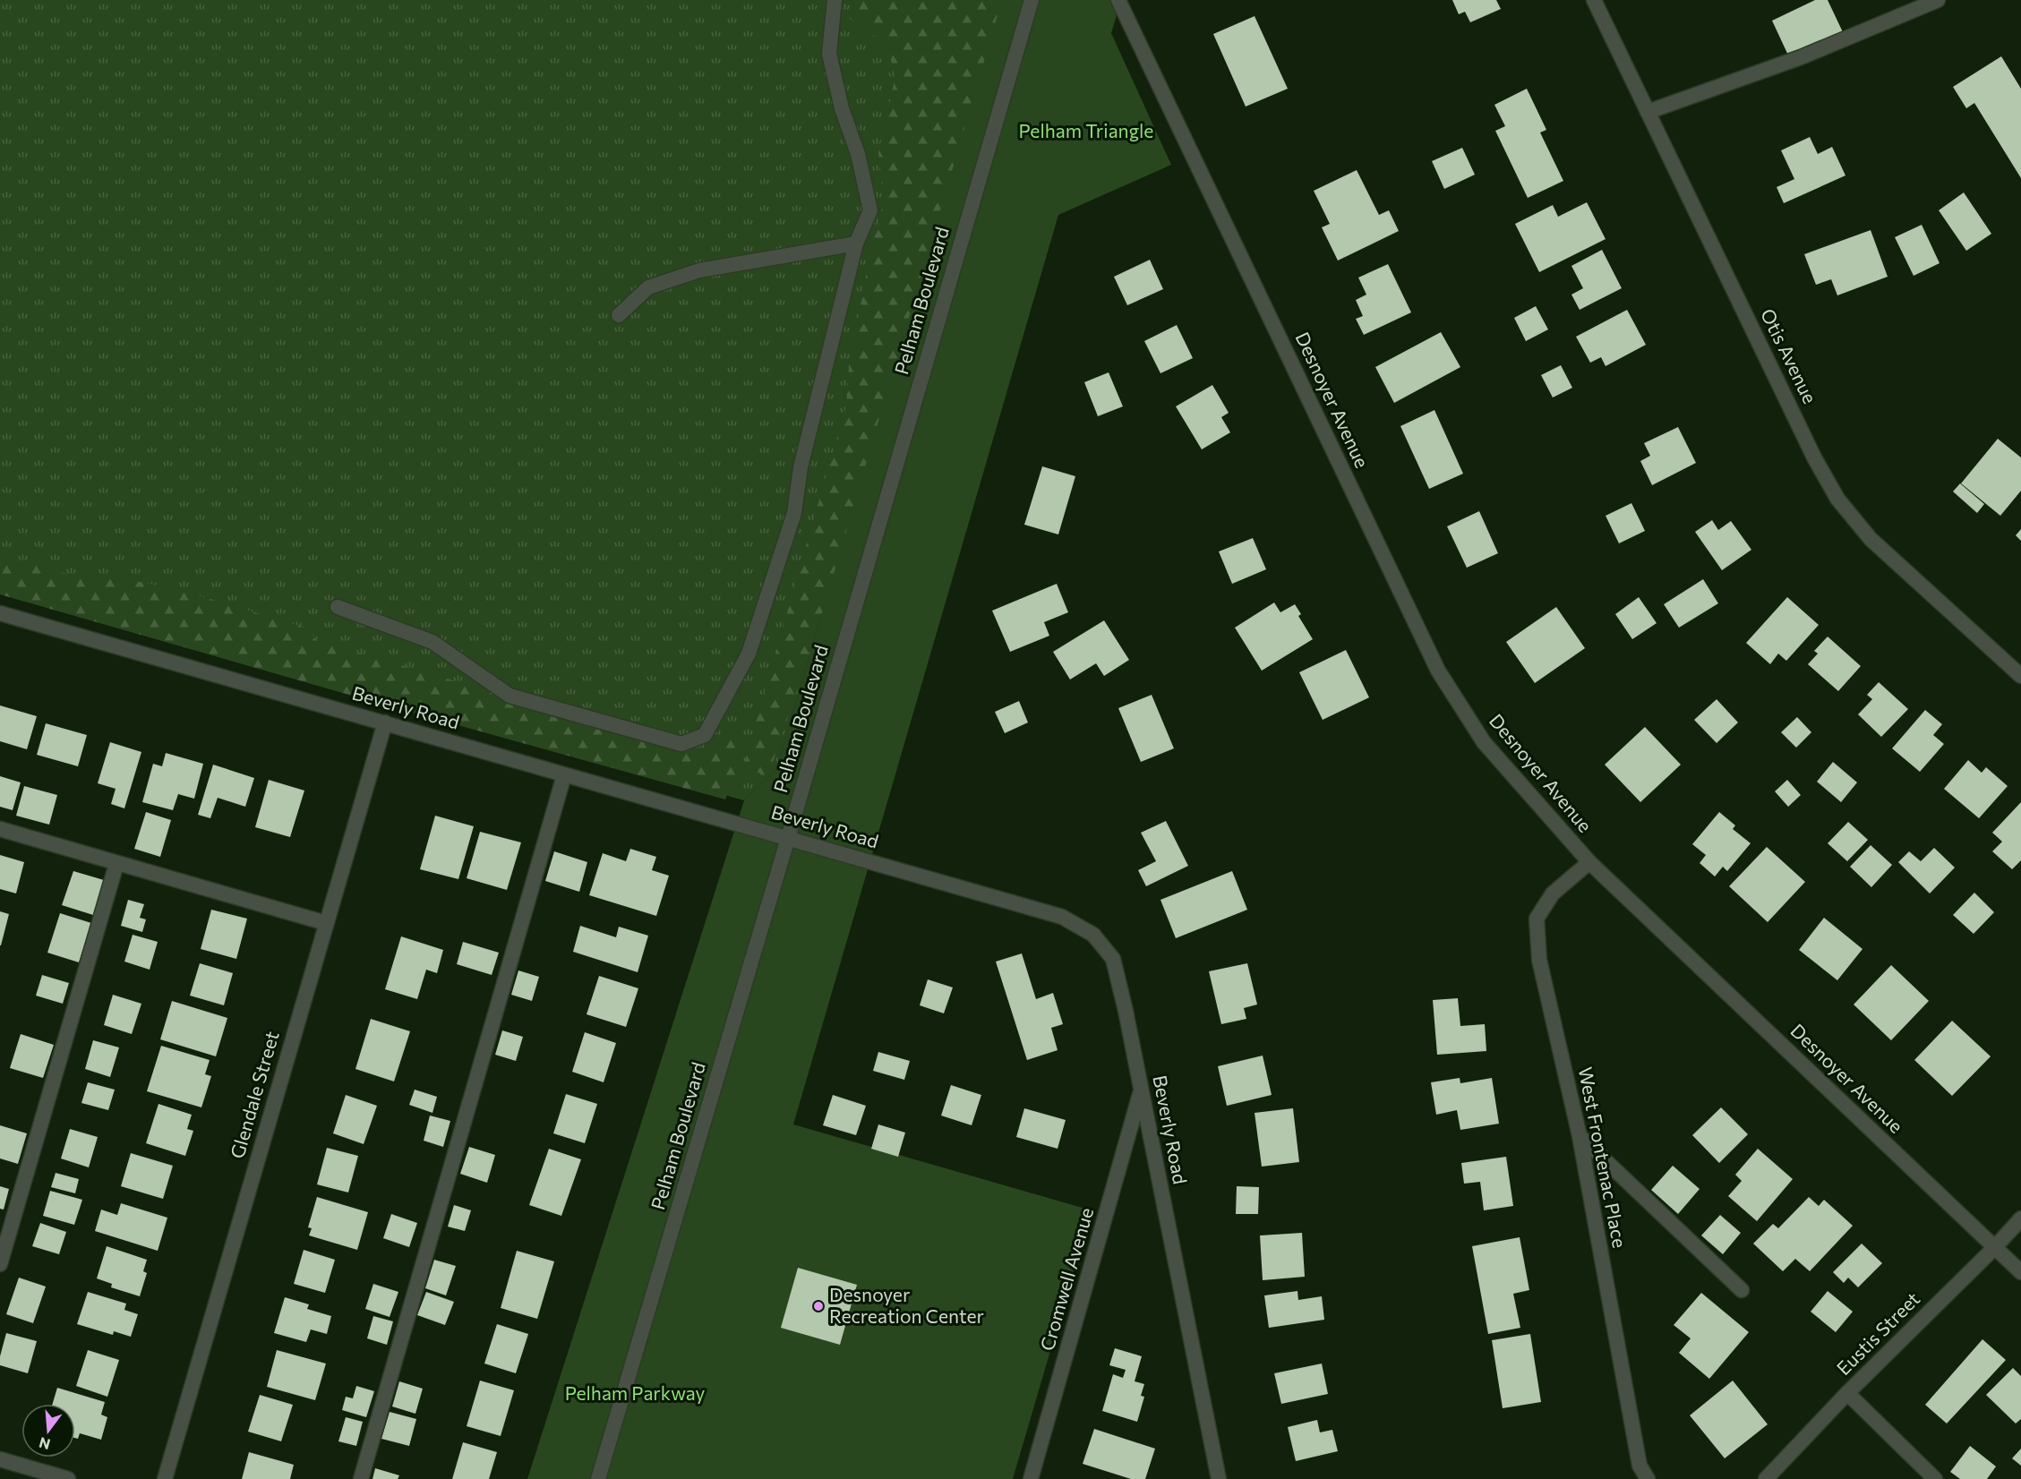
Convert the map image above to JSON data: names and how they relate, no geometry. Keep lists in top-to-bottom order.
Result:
{
  "streets": {
    "street": [
      "Pelham Boulevard",
      "Otis Avenue",
      "Desnoyer Avenue",
      "Beverly Road",
      "Glendale Street",
      "West Frontenac Place",
      "Cromwell Avenue",
      "Eustis Street"
    ]
  },
  "crossings": [
    ["Pelham Boulevard", "Beverly Road"],
    ["Desnoyer Avenue", "West Frontenac Place"],
    ["Desnoyer Avenue", "Eustis Street"],
    ["Beverly Road", "Glendale Street"],
    ["Beverly Road", "Cromwell Avenue"]
  ],
  "parks": ["Pelham Triangle", "Pelham Parkway"],
  "places": ["Desnoyer Recreation Center"],
  "north": "bottom"
}
